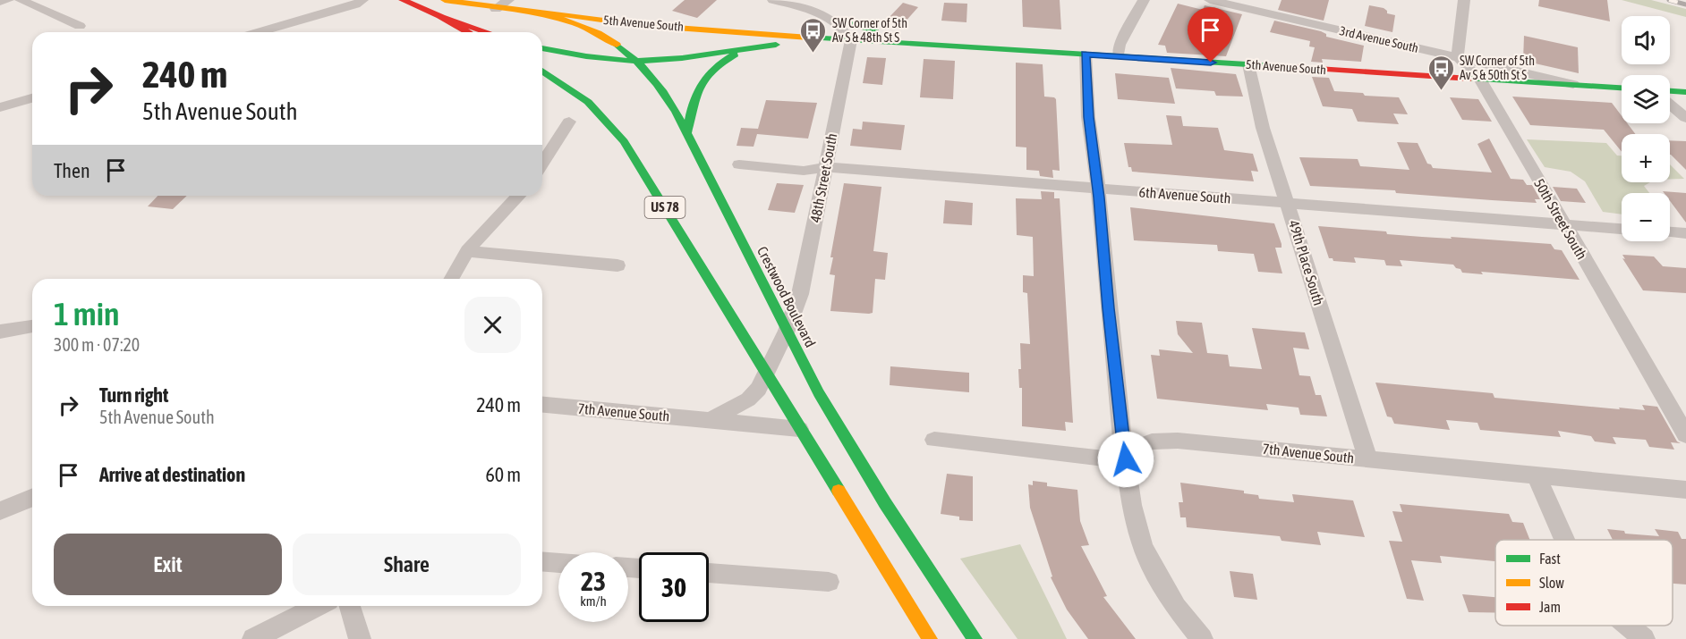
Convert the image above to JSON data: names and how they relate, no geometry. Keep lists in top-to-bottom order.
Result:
{
  "streets": {
    "street": [
      "5th Avenue South",
      "3rd Avenue South",
      "48th Street South",
      "6th Avenue South",
      "US 78",
      "50th Street South",
      "49th Place South",
      "Crestwood Boulevard",
      "7th Avenue South"
    ]
  },
  "crossings": [
    ["5th Avenue South", "3rd Avenue South"],
    ["5th Avenue South", "48th Street South"],
    ["5th Avenue South", "50th Street South"],
    ["5th Avenue South", "49th Place South"],
    ["5th Avenue South", "Crestwood Boulevard"],
    ["3rd Avenue South", "50th Street South"],
    ["48th Street South", "6th Avenue South"],
    ["48th Street South", "US 78"],
    ["48th Street South", "Crestwood Boulevard"],
    ["6th Avenue South", "50th Street South"],
    ["6th Avenue South", "49th Place South"],
    ["US 78", "7th Avenue South"],
    ["49th Place South", "7th Avenue South"]
  ],
  "places": {
    "bus stop": ["SW Corner of 5th Av S & 48th St S", "SW Corner of 5th Av S & 50th St S"]
  },
  "legend": ["Fast", "Slow", "Jam"],
  "page": {
    "map_buttons": ["+", "−"],
    "turn": ["240 m", "5th Avenue South"],
    "then": "Then",
    "heading": ["1 min", "300 m · 07:20"],
    "list": [
      {
        "name": "Turn right",
        "note": "5th Avenue South",
        "value": "240 m"
      },
      {
        "name": "Arrive at destination",
        "value": "60 m"
      }
    ],
    "buttons": ["Exit", "Share"],
    "speed": "23 km/h",
    "limit": "30"
  }
}
